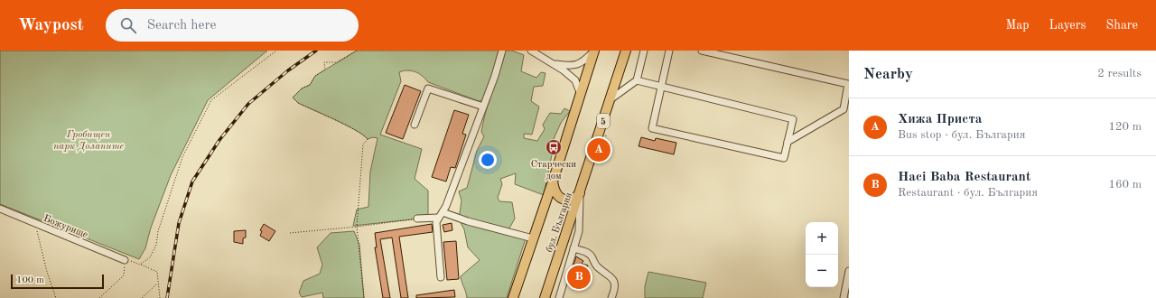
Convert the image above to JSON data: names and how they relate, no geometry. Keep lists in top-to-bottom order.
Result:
{
  "streets": {
    "highway": ["5", "бул. България"],
    "street": ["Божурище"]
  },
  "parks": ["Гробищен парк Долапите"],
  "places": {
    "bus stop": ["Старчески дом"]
  },
  "scale_bar": "100 m",
  "page": {
    "header": "Waypost",
    "search": "Search here",
    "nav": ["Map", "Layers", "Share"],
    "heading": ["Nearby", "2 results"],
    "list": [
      {
        "mark": "A",
        "name": "Хижа Приста",
        "note": "Bus stop · бул. България",
        "value": "120 m"
      },
      {
        "mark": "B",
        "name": "Haci Baba Restaurant",
        "note": "Restaurant · бул. България",
        "value": "160 m"
      }
    ],
    "pins": ["A", "B"],
    "map_buttons": ["+", "−"],
    "scale": "100 m"
  }
}
